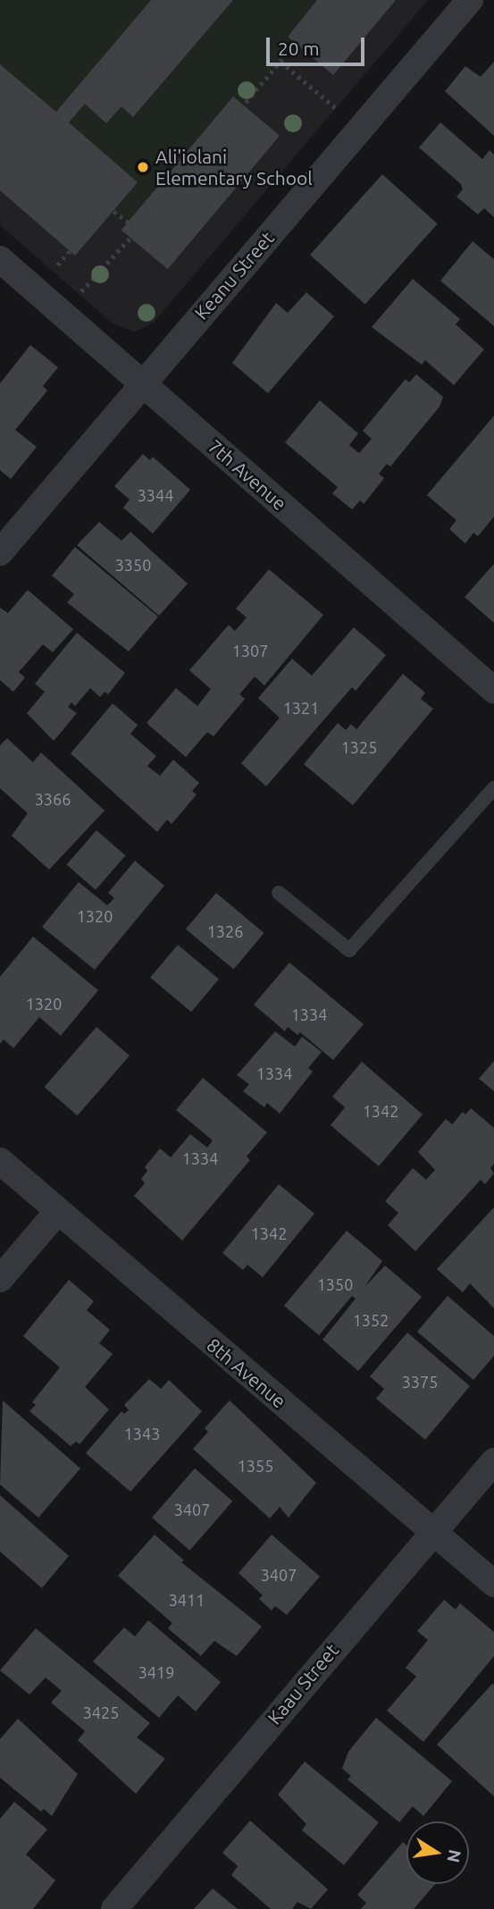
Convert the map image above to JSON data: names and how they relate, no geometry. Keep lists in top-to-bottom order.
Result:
{
  "streets": {
    "street": [
      "Keanu Street",
      "7th Avenue",
      "8th Avenue",
      "Kaau Street"
    ]
  },
  "crossings": [
    ["Keanu Street", "7th Avenue"],
    ["8th Avenue", "Kaau Street"]
  ],
  "places": ["Ali'iolani Elementary School"],
  "house_numbers": [
    "3344",
    "3350",
    "1307",
    "1321",
    "1325",
    "3366",
    "1320",
    "1326",
    "1320",
    "1334",
    "1334",
    "1342",
    "1334",
    "1342",
    "1350",
    "1352",
    "3375",
    "1343",
    "1355",
    "3407",
    "3407",
    "3411",
    "3419",
    "3425"
  ],
  "scale_bar": "20 m",
  "north": "right"
}
